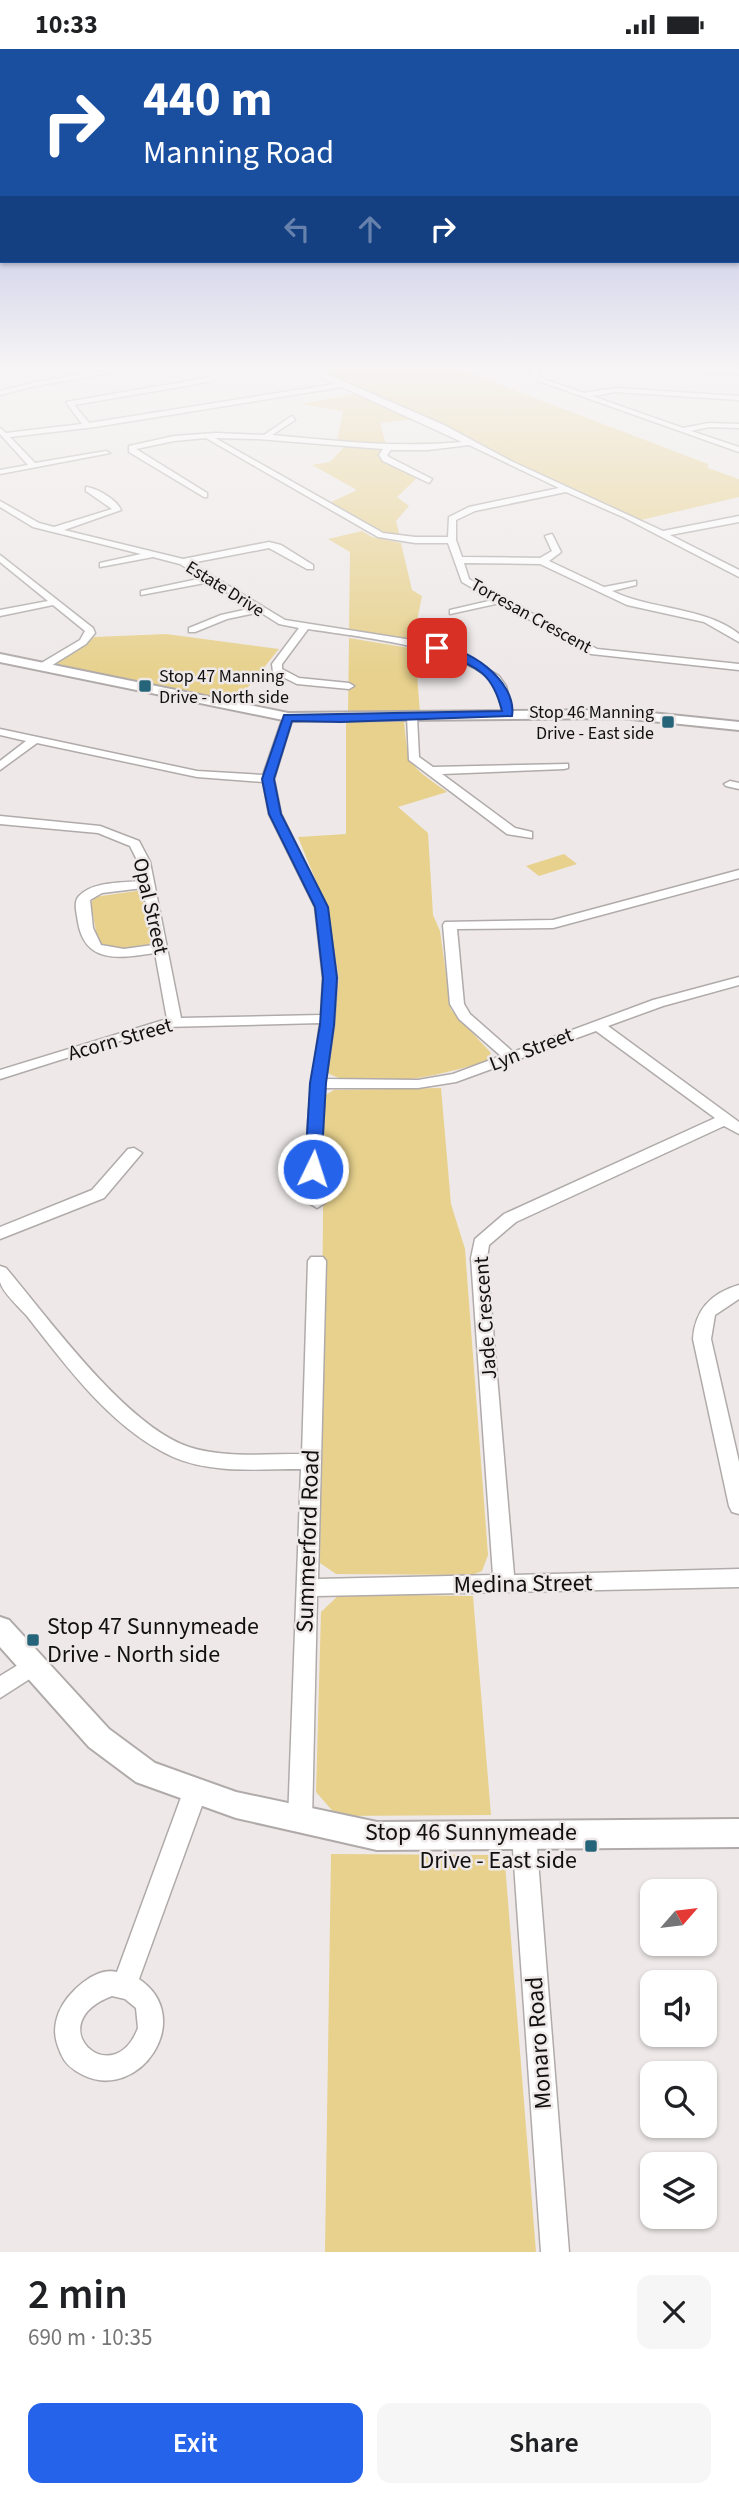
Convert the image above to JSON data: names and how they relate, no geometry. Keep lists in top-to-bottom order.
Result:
{
  "streets": {
    "street": [
      "Estate Drive",
      "Torresan Crescent",
      "Opal Street",
      "Acorn Street",
      "Lyn Street",
      "Jade Crescent",
      "Summerford Road",
      "Medina Street",
      "Monaro Road"
    ]
  },
  "crossings": [
    ["Opal Street", "Acorn Street"],
    ["Jade Crescent", "Medina Street"],
    ["Summerford Road", "Medina Street"]
  ],
  "places": {
    "transit": [
      "Stop 47 Manning Drive - North side",
      "Stop 46 Manning Drive - East side",
      "Stop 47 Sunnymeade Drive - North side",
      "Stop 46 Sunnymeade Drive - East side"
    ]
  },
  "north": "top right",
  "page": {
    "status": "10:33",
    "turn": ["440 m", "Manning Road"],
    "heading": ["2 min", "690 m · 10:35"],
    "buttons": ["Exit", "Share"]
  }
}
